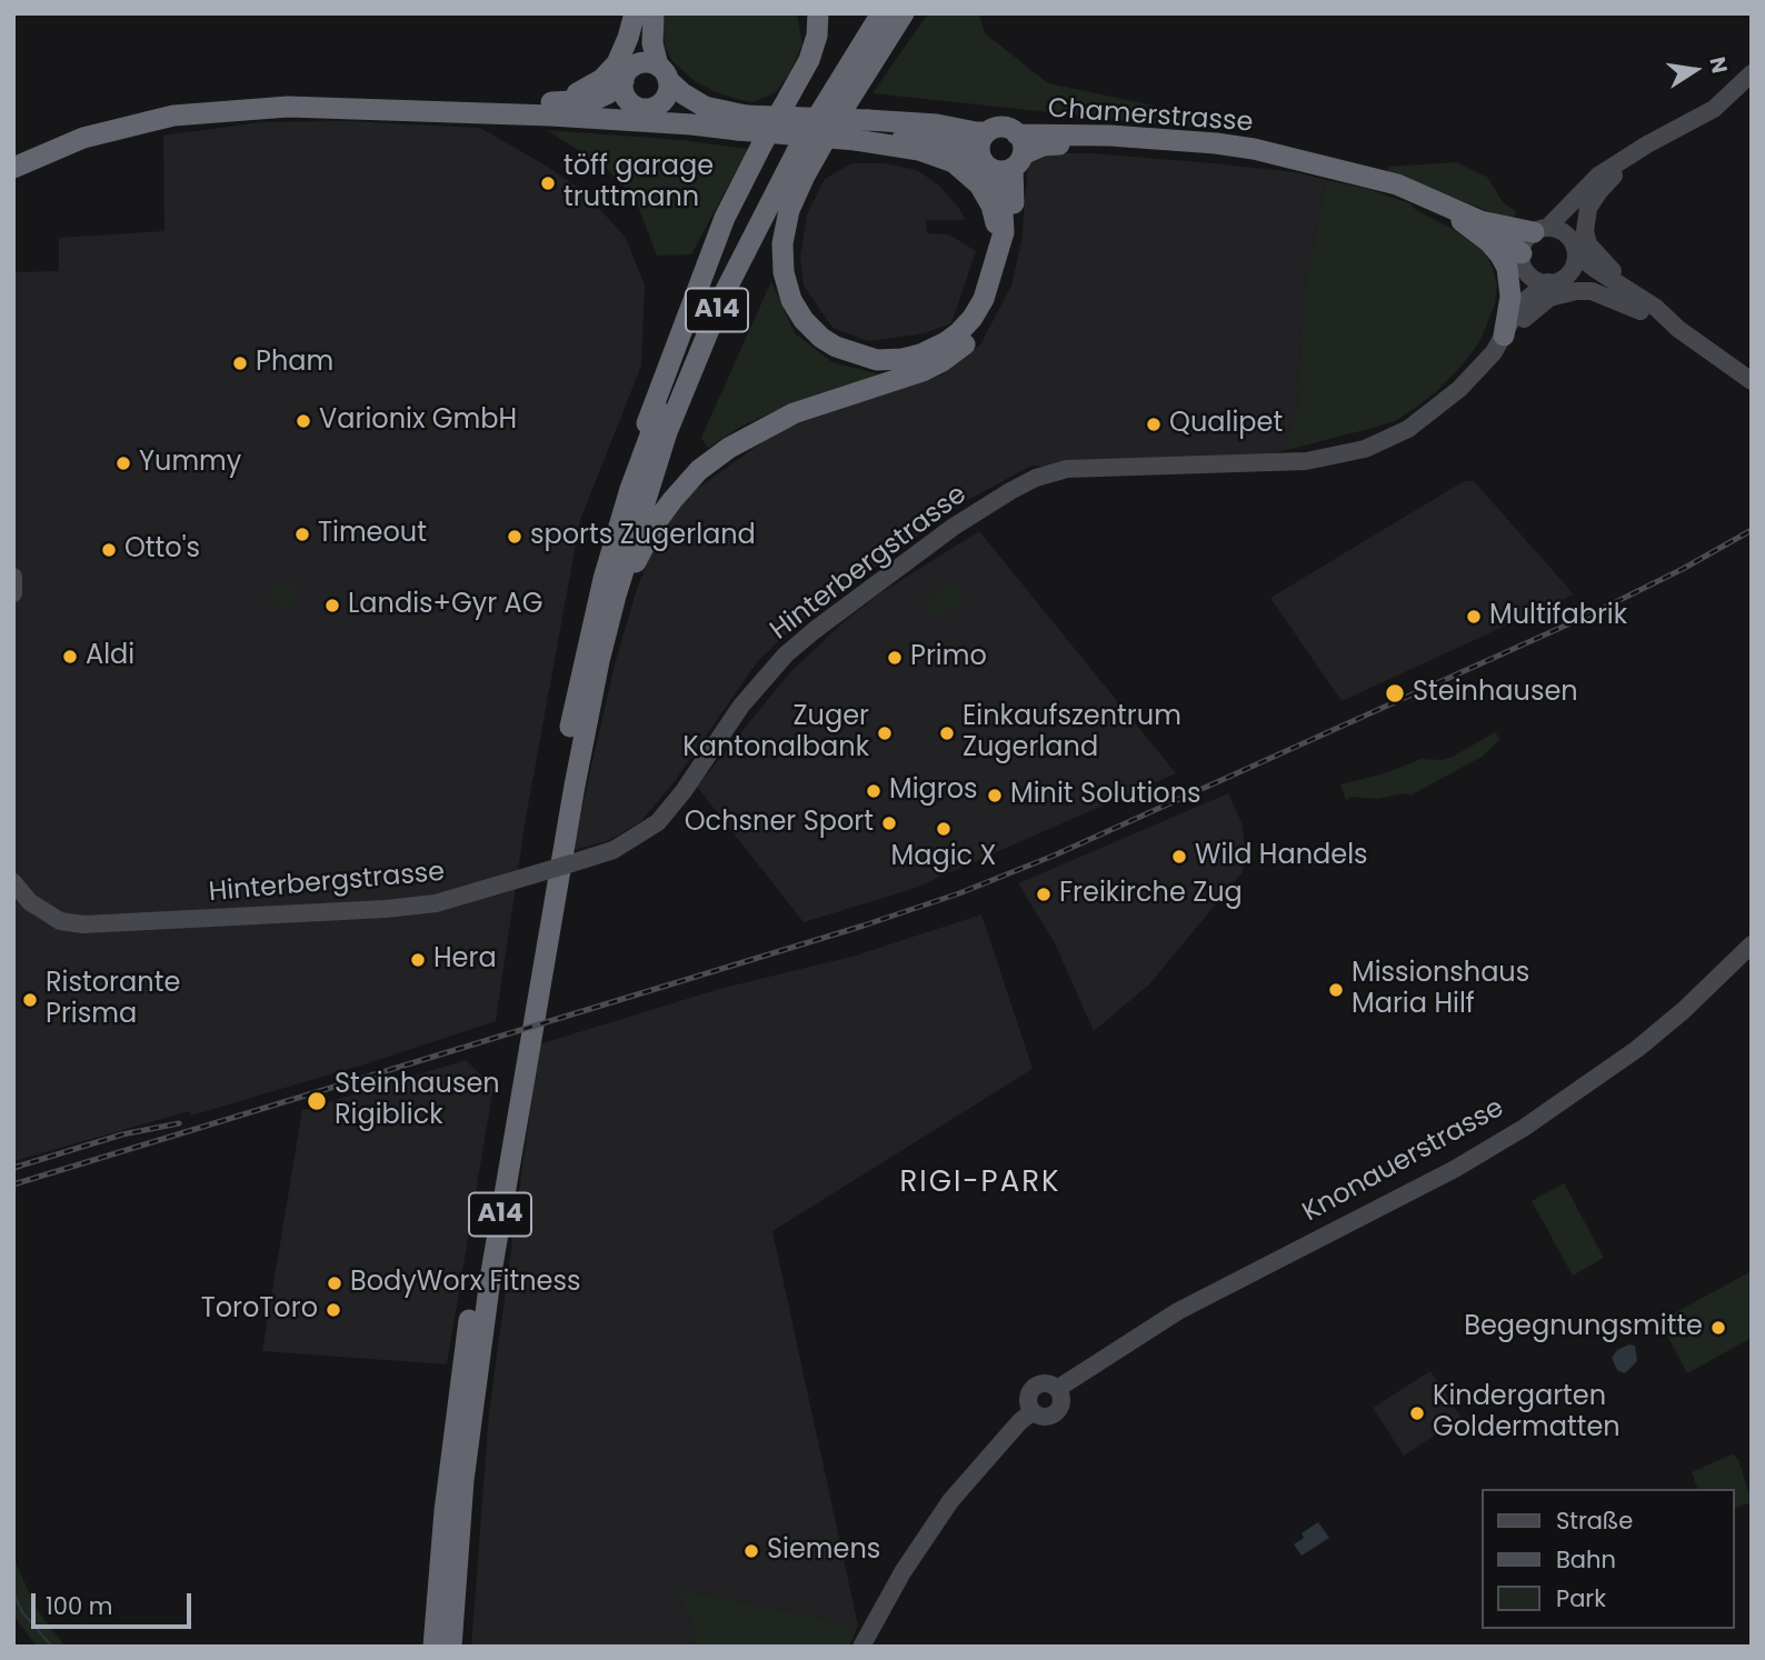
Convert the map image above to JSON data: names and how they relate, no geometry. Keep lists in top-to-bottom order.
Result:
{
  "streets": {
    "highway": ["Chamerstrasse", "A14"],
    "street": ["Hinterbergstrasse", "Knonauerstrasse"]
  },
  "crossings": [
    ["Chamerstrasse", "Hinterbergstrasse"]
  ],
  "districts": ["RIGI-PARK"],
  "places": [
    "töff garage truttmann",
    "Pham",
    "Varionix GmbH",
    "Qualipet",
    "Yummy",
    "Timeout",
    "sports Zugerland",
    "Otto's",
    "Landis+Gyr AG",
    "Multifabrik",
    "Aldi",
    "Primo",
    "Steinhausen",
    "Zuger Kantonalbank",
    "Einkaufszentrum Zugerland",
    "Migros",
    "Minit Solutions",
    "Ochsner Sport",
    "Magic X",
    "Wild Handels",
    "Freikirche Zug",
    "Hera",
    "Missionshaus Maria Hilf",
    "Ristorante Prisma",
    "Steinhausen Rigiblick",
    "BodyWorx Fitness",
    "ToroToro",
    "Begegnungsmitte",
    "Kindergarten Goldermatten",
    "Siemens"
  ],
  "legend": ["Straße", "Bahn", "Park"],
  "scale_bar": "100 m",
  "north": "right"
}
